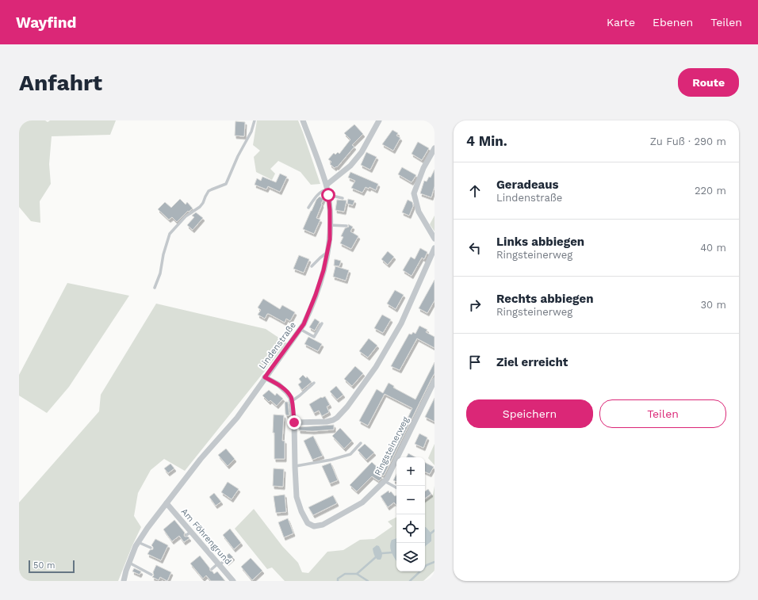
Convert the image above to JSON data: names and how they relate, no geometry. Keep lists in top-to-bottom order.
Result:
{
  "streets": {
    "street": ["Lindenstraße", "Ringsteinerweg", "Am Föhrengrund"]
  },
  "crossings": [
    ["Lindenstraße", "Ringsteinerweg"],
    ["Lindenstraße", "Am Föhrengrund"]
  ],
  "scale_bar": "50 m",
  "page": {
    "header": "Wayfind",
    "nav": ["Karte", "Ebenen", "Teilen"],
    "buttons": [
      "Route",
      ["Speichern", "Teilen"]
    ],
    "title": "Anfahrt",
    "heading": ["4 Min.", "Zu Fuß · 290 m"],
    "list": [
      ["Geradeaus", "Lindenstraße", "220 m"],
      ["Links abbiegen", "Ringsteinerweg", "40 m"],
      ["Rechts abbiegen", "Ringsteinerweg", "30 m"],
      "Ziel erreicht"
    ],
    "map_buttons": ["+", "−"],
    "scale": "50 m"
  }
}
